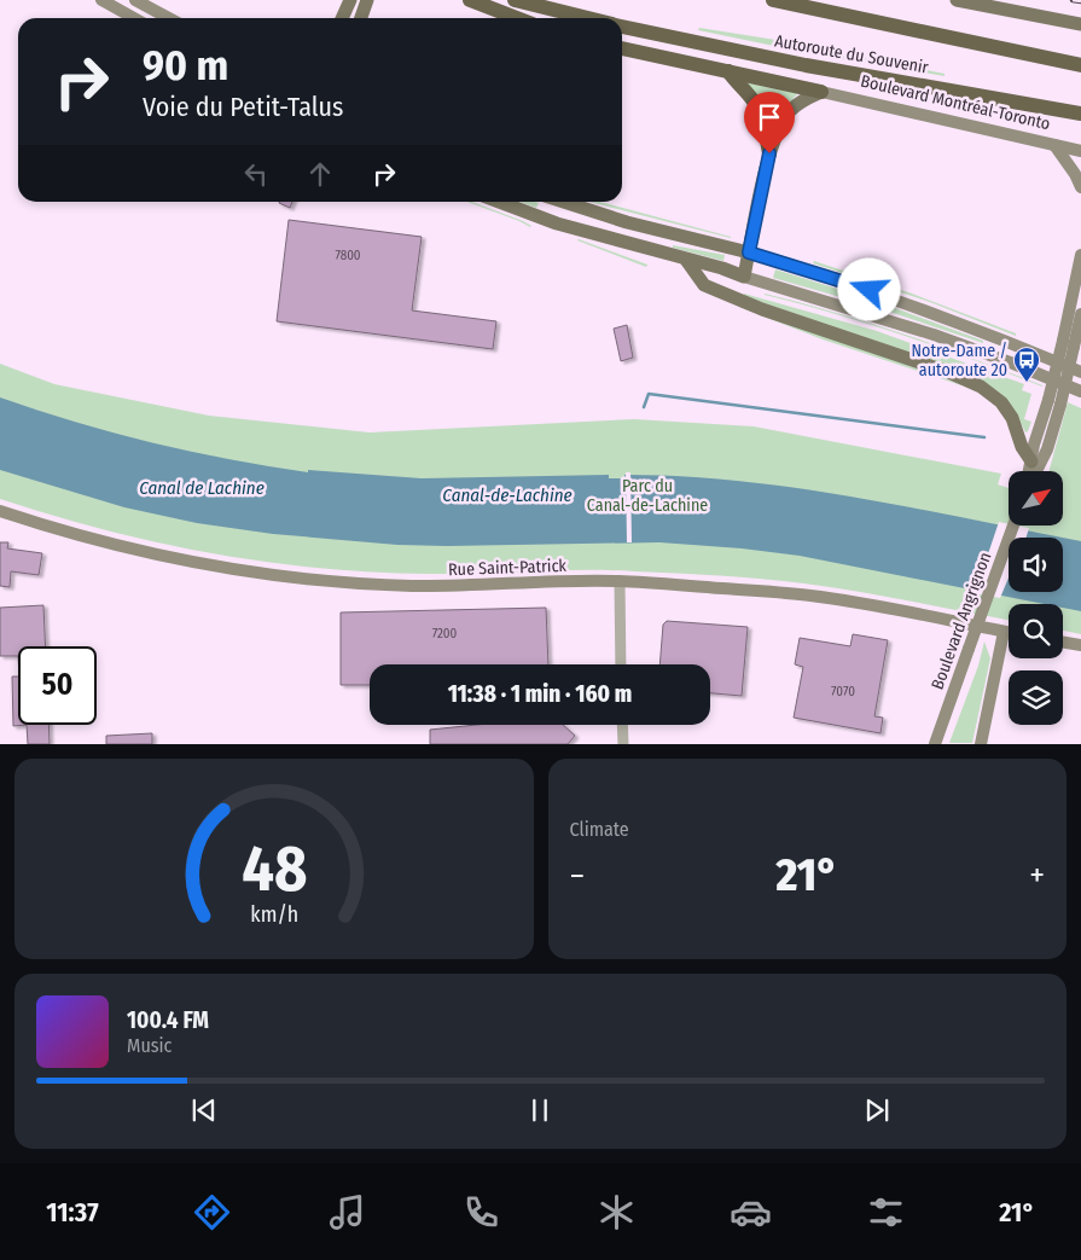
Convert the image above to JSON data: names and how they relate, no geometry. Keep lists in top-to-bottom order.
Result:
{
  "streets": {
    "highway": ["Autoroute du Souvenir"],
    "main road": ["Boulevard Montréal-Toronto", "Rue Saint-Patrick", "Boulevard Angrignon"]
  },
  "water": ["Canal de Lachine", "Canal-de-Lachine"],
  "parks": ["Parc du Canal-de-Lachine"],
  "places": {
    "bus stop": ["Notre-Dame / autoroute 20"]
  },
  "house_numbers": ["7800", "7200", "7070"],
  "north": "top right",
  "page": {
    "turn": ["90 m", "Voie du Petit-Talus"],
    "limit": "50",
    "trip": "11:38 · 1 min · 160 m",
    "tile": "Climate",
    "heat": ["−", "21°", "+"],
    "song": ["100.4 FM", "Music"],
    "tabs": ["11:37", "21°"],
    "gauge": ["48", "km/h"]
  }
}
